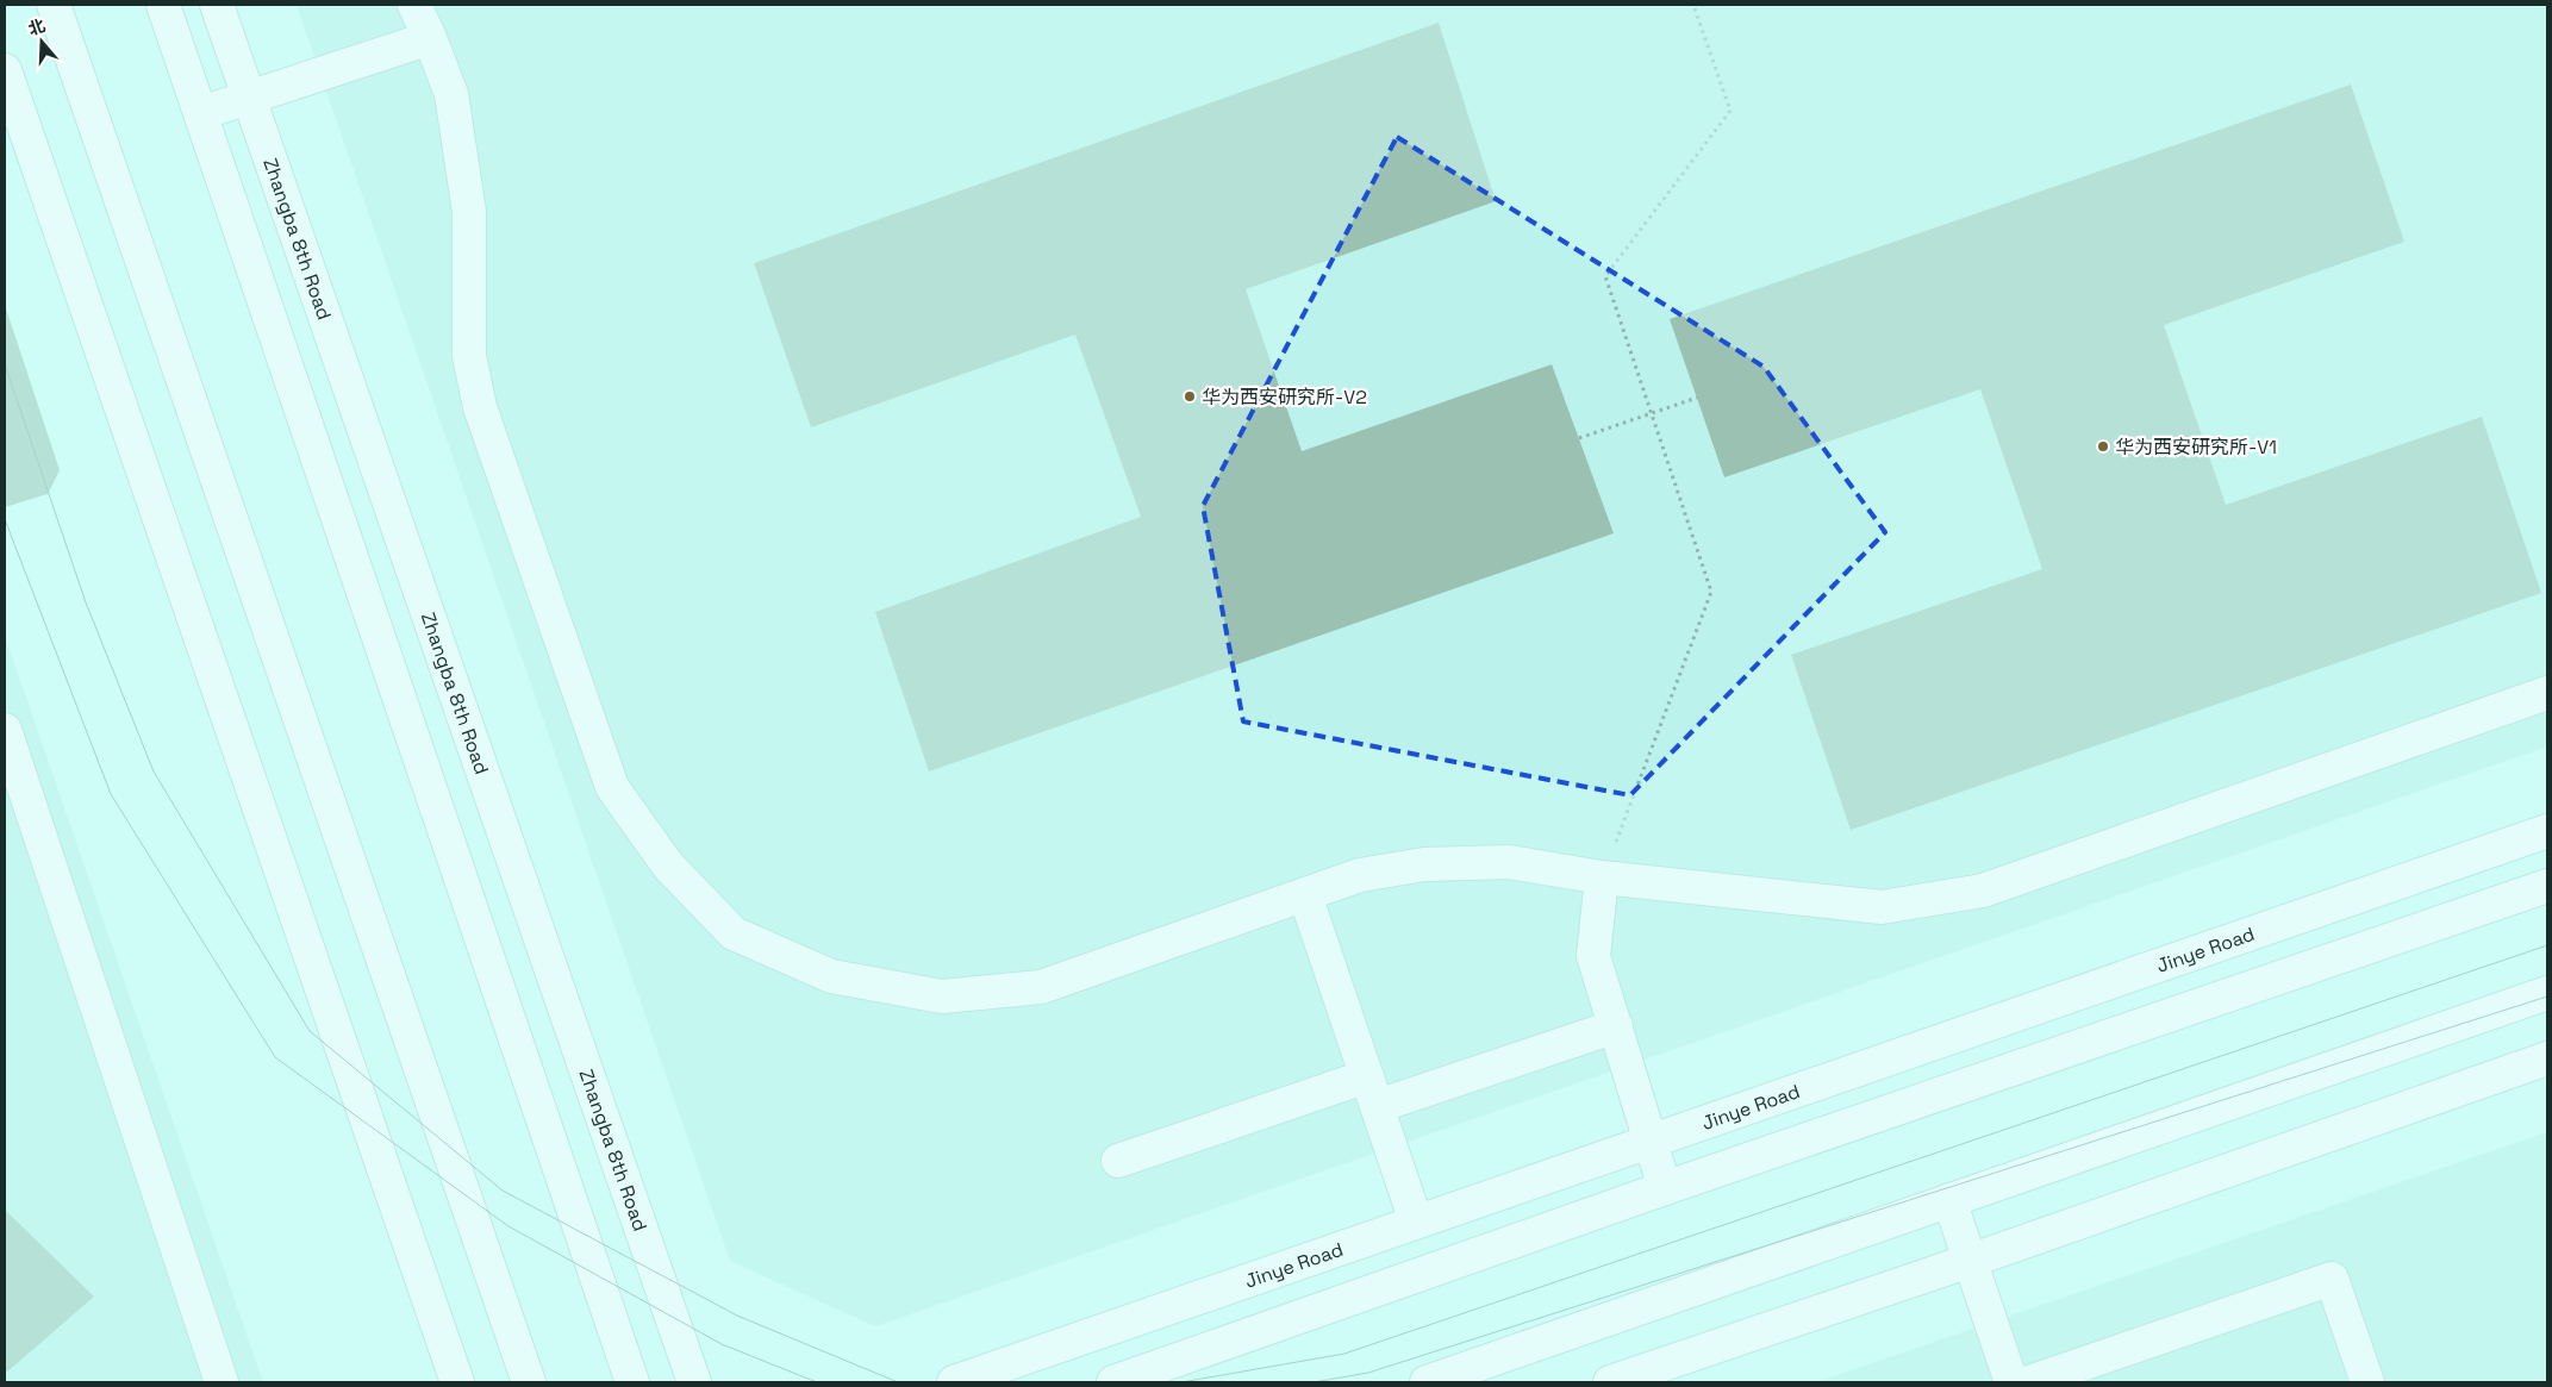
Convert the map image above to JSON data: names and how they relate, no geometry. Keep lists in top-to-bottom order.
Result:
{
  "streets": {
    "street": ["Zhangba 8th Road", "Jinye Road"]
  },
  "places": ["华为西安研究所-V2", "华为西安研究所-V1"],
  "north": "top"
}
